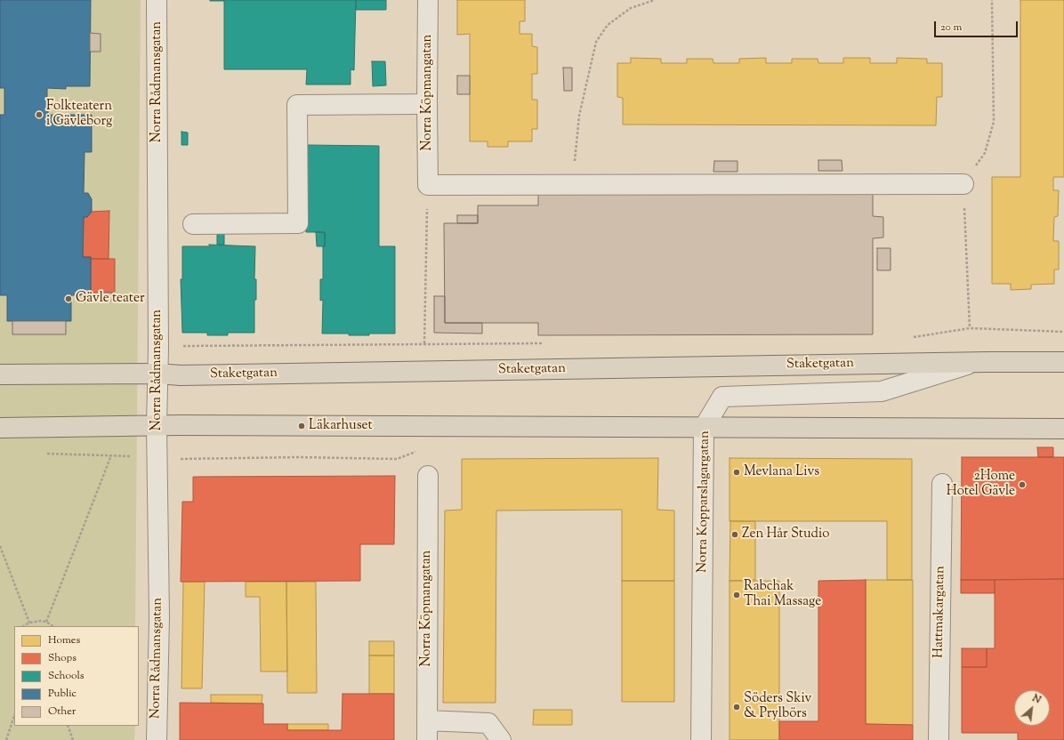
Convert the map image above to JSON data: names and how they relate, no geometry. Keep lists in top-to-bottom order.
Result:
{
  "streets": {
    "main road": ["Staketgatan"],
    "street": [
      "Norra Rådmansgatan",
      "Norra Köpmangatan",
      "Norra Kopparslagargatan",
      "Hattmakargatan"
    ]
  },
  "crossings": [
    ["Norra Rådmansgatan", "Staketgatan"],
    ["Staketgatan", "Norra Kopparslagargatan"]
  ],
  "places": [
    "Folkteatern i Gävleborg",
    "Gävle teater",
    "Läkarhuset",
    "Mevlana Livs",
    "2Home Hotel Gävle",
    "Zen Hår Studio",
    "Rabchak Thai Massage",
    "Söders Skiv & Prylbörs"
  ],
  "legend": [
    "Homes",
    "Shops",
    "Schools",
    "Public",
    "Other"
  ],
  "scale_bar": "20 m",
  "north": "top right"
}
